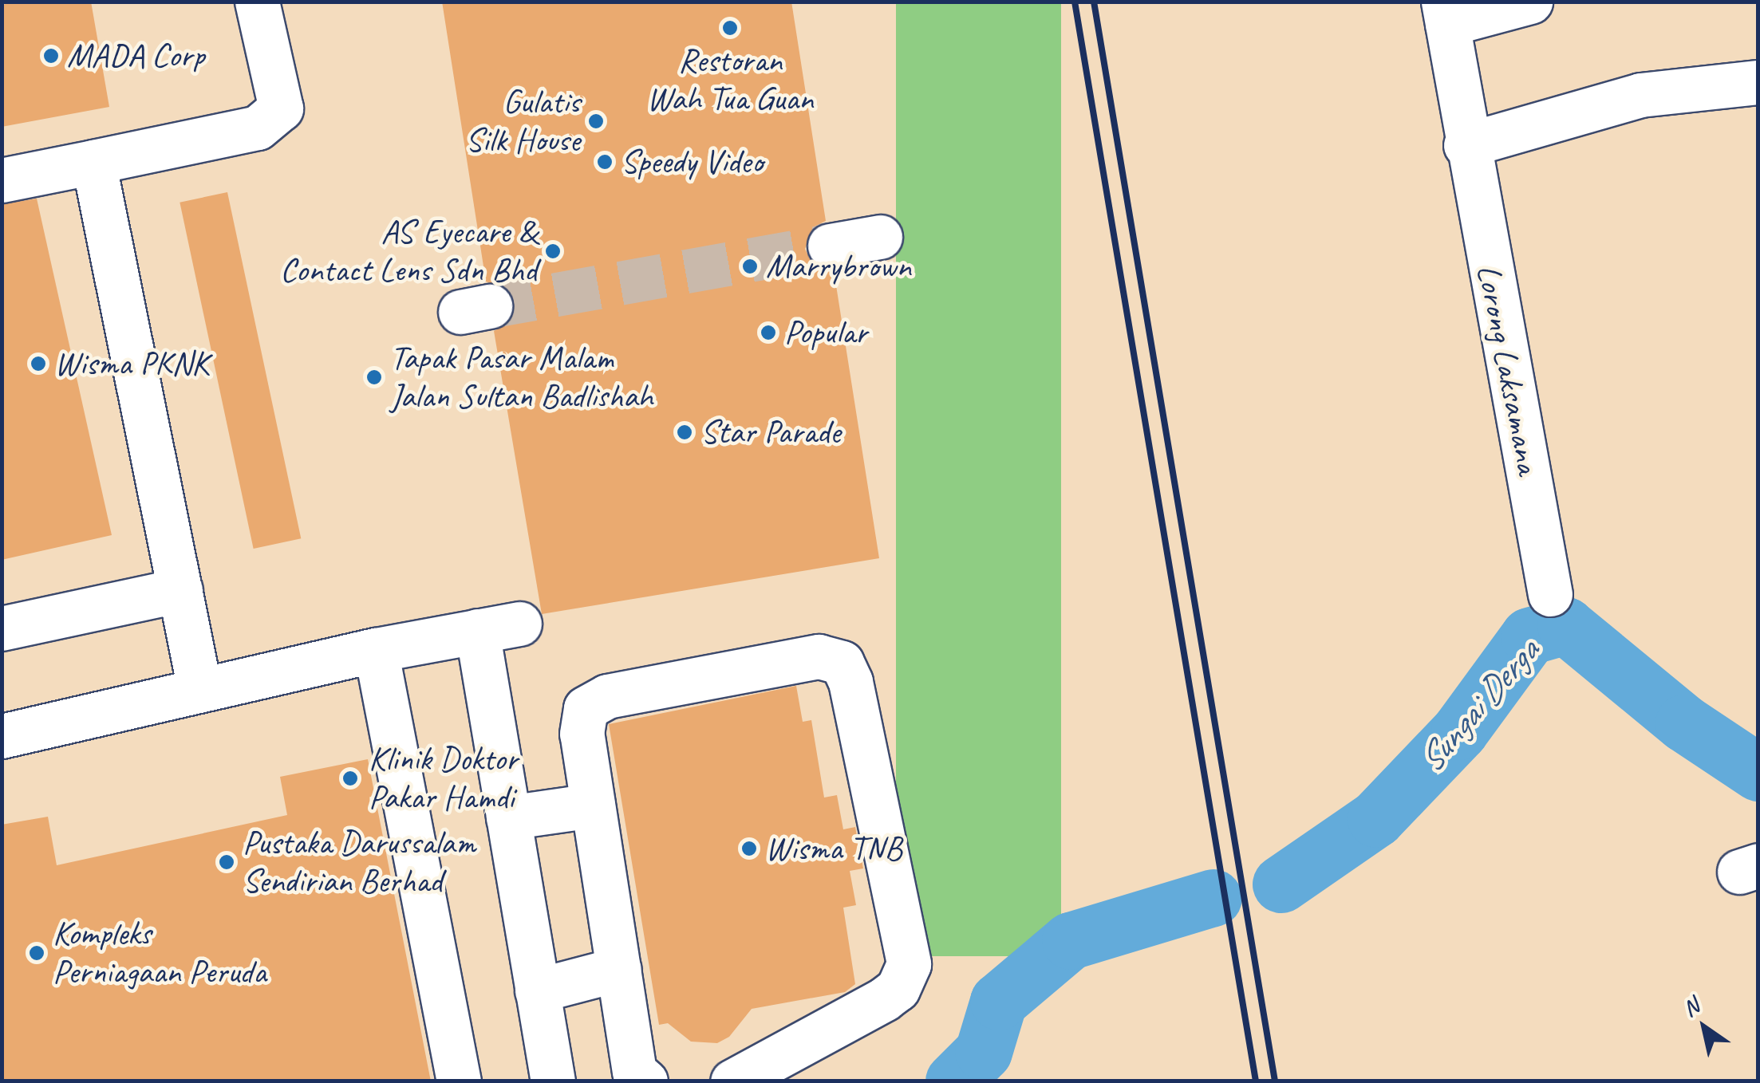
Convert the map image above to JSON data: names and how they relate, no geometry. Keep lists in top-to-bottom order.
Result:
{
  "streets": {
    "street": ["Lorong Laksamana"]
  },
  "water": ["Sungai Derga"],
  "places": [
    "Restoran Wah Tua Guan",
    "MADA Corp",
    "Gulatis Silk House",
    "Speedy Video",
    "AS Eyecare & Contact Lens Sdn Bhd",
    "Marrybrown",
    "Popular",
    "Wisma PKNK",
    "Tapak Pasar Malam Jalan Sultan Badlishah",
    "Star Parade",
    "Klinik Doktor Pakar Hamdi",
    "Wisma TNB",
    "Pustaka Darussalam Sendirian Berhad",
    "Kompleks Perniagaan Peruda"
  ],
  "north": "top left"
}
